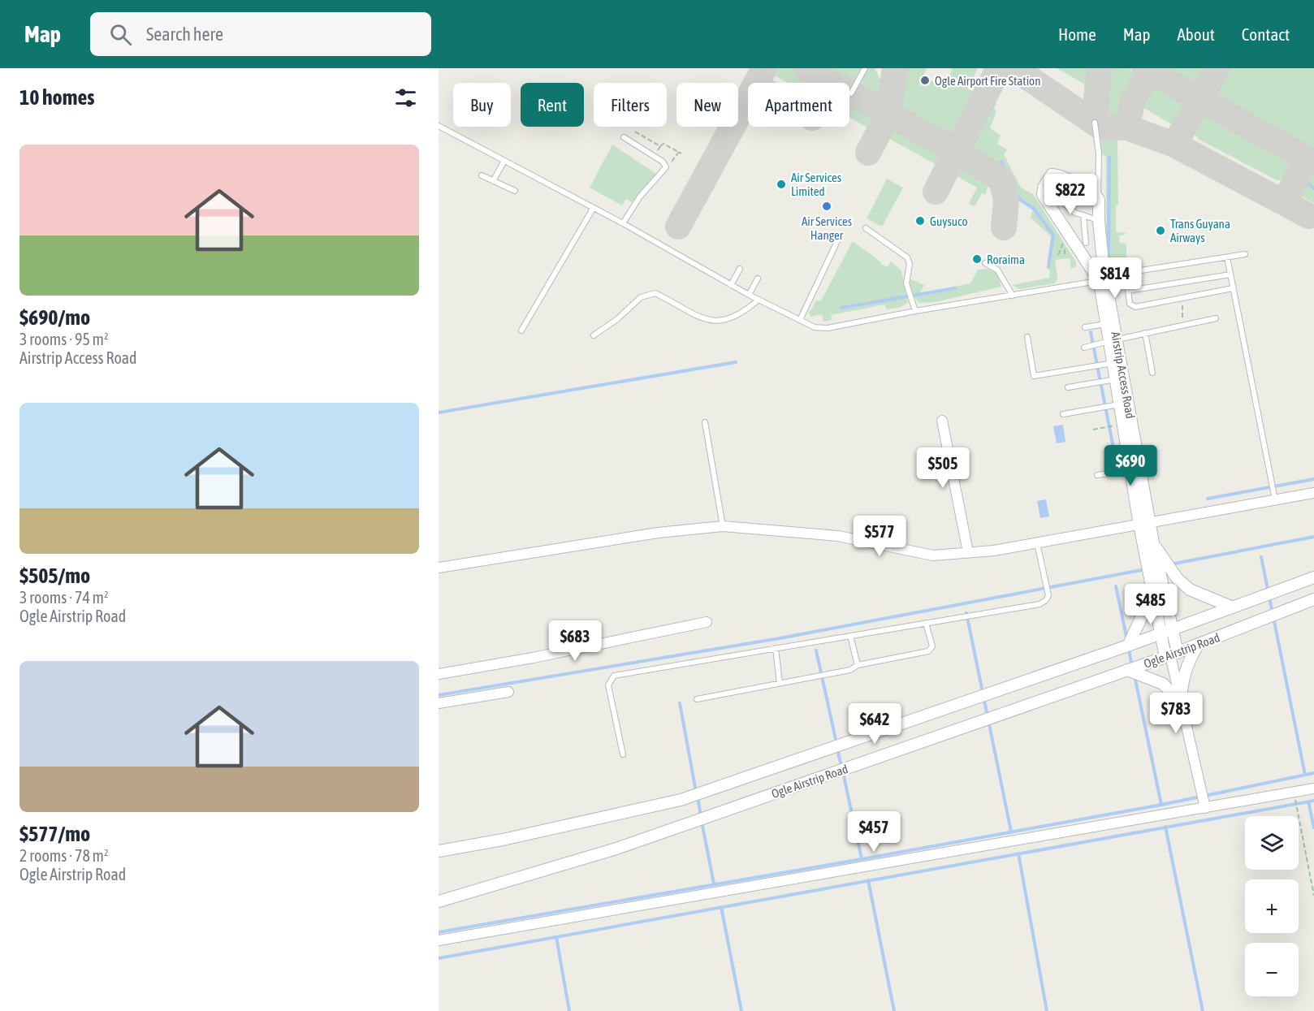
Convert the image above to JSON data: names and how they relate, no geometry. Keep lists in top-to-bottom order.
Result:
{
  "streets": {
    "street": ["Airstrip Access Road", "Ogle Airstrip Road"]
  },
  "crossings": [
    ["Airstrip Access Road", "Ogle Airstrip Road"]
  ],
  "places": [
    "Ogle Airport Fire Station",
    "Air Services Limited",
    "Air Services Hanger",
    "Guysuco",
    "Trans Guyana Airways",
    "Roraima"
  ],
  "page": {
    "header": "Map",
    "search": "Search here",
    "nav": [
      "Home",
      "Map",
      "About",
      "Contact"
    ],
    "heading": "10 homes",
    "chip": [
      "Buy",
      "Rent",
      "Filters",
      "New",
      "Apartment"
    ],
    "list": [
      {
        "name": "$690/mo",
        "note": "3 rooms · 95 m² · Airstrip Access Road"
      },
      {
        "name": "$505/mo",
        "note": "3 rooms · 74 m² · Ogle Airstrip Road"
      },
      {
        "name": "$577/mo",
        "note": "2 rooms · 78 m² · Ogle Airstrip Road"
      }
    ],
    "price": [
      "$822",
      "$814",
      "$690",
      "$505",
      "$577",
      "$485",
      "$683",
      "$783",
      "$642",
      "$457"
    ],
    "map_buttons": ["+", "−"]
  }
}
